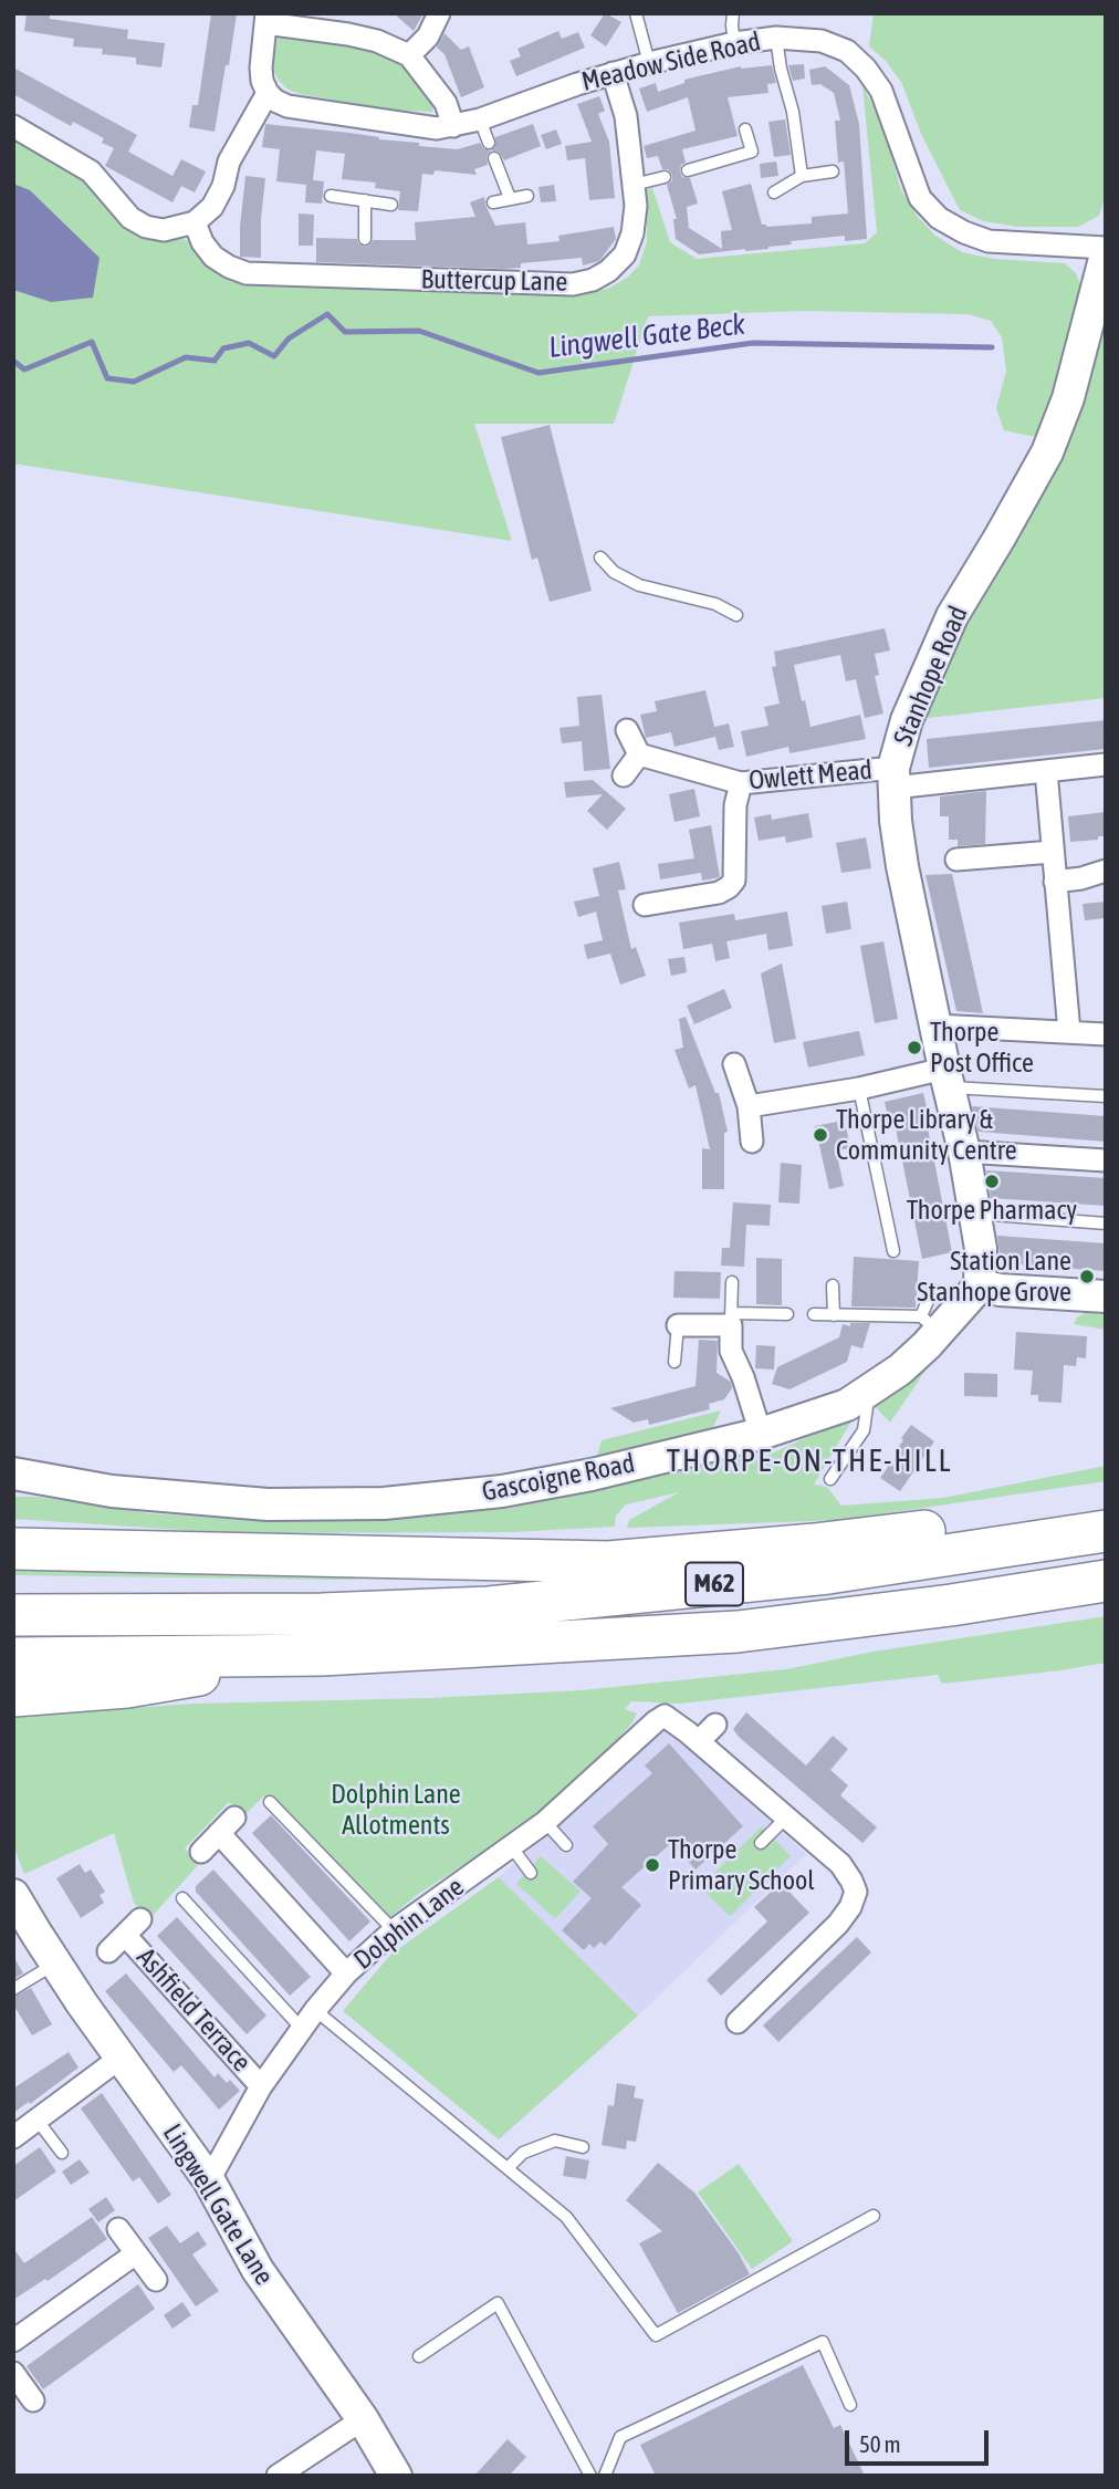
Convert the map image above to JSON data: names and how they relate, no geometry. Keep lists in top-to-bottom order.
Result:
{
  "streets": {
    "highway": ["M62"],
    "street": [
      "Meadow Side Road",
      "Buttercup Lane",
      "Stanhope Road",
      "Owlett Mead",
      "Gascoigne Road",
      "Dolphin Lane",
      "Ashfield Terrace",
      "Lingwell Gate Lane"
    ]
  },
  "crossings": [
    ["Meadow Side Road", "Buttercup Lane"],
    ["Stanhope Road", "Owlett Mead"],
    ["Dolphin Lane", "Ashfield Terrace"],
    ["Dolphin Lane", "Lingwell Gate Lane"]
  ],
  "districts": ["THORPE-ON-THE-HILL"],
  "water": ["Lingwell Gate Beck"],
  "parks": ["Dolphin Lane Allotments"],
  "places": [
    "Thorpe Post Office",
    "Thorpe Library & Community Centre",
    "Thorpe Pharmacy",
    "Station Lane Stanhope Grove",
    "Thorpe Primary School"
  ],
  "scale_bar": "50 m"
}
